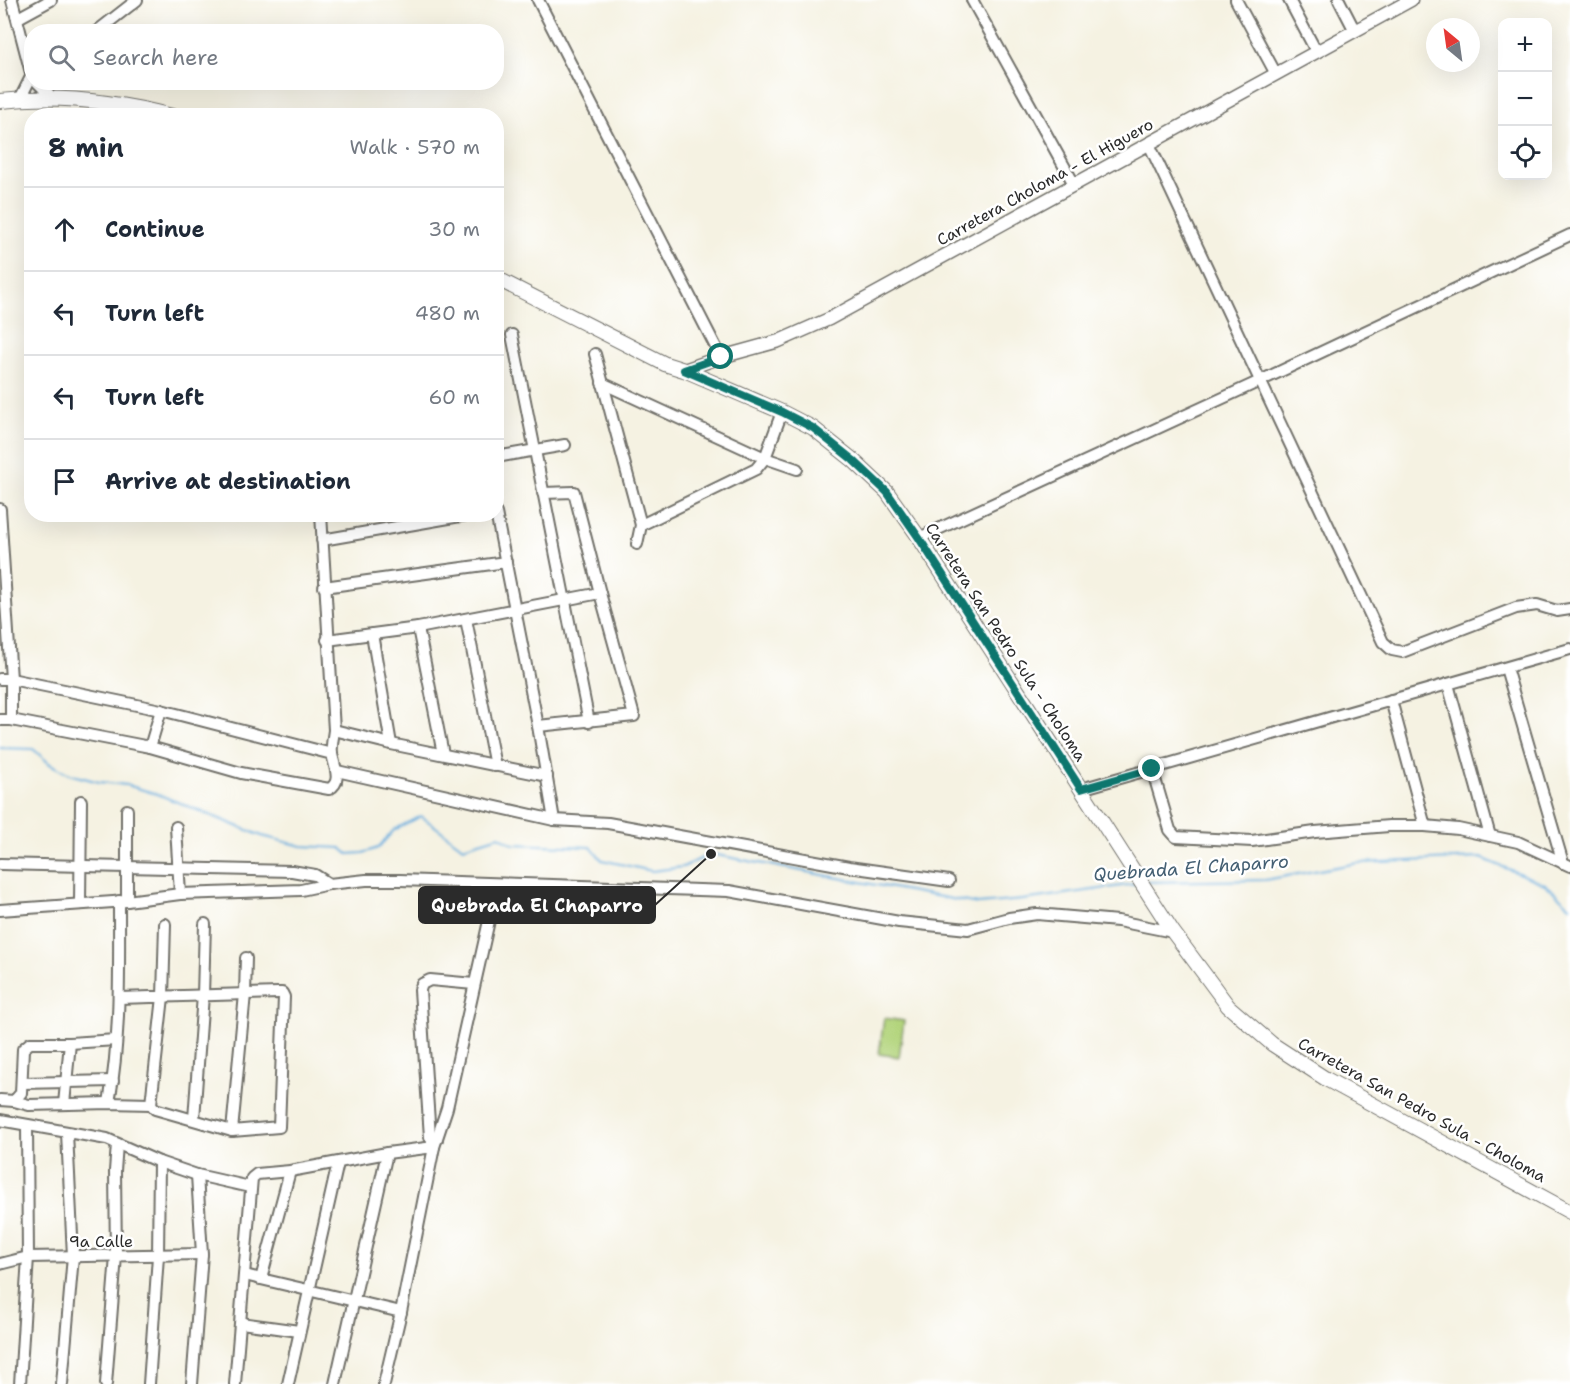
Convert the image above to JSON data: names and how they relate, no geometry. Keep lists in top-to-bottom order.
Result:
{
  "streets": {
    "main road": ["Carretera San Pedro Sula - Choloma"],
    "street": ["Carretera Choloma - El Higuero", "9a Calle"]
  },
  "crossings": [
    ["Carretera Choloma - El Higuero", "Carretera San Pedro Sula - Choloma"]
  ],
  "water": ["Quebrada El Chaparro"],
  "places": ["Quebrada El Chaparro"],
  "north": "top left",
  "page": {
    "map_buttons": ["+", "−"],
    "search": "Search here",
    "heading": ["8 min", "Walk · 570 m"],
    "list": [
      ["Continue", "30 m"],
      ["Turn left", "480 m"],
      ["Turn left", "60 m"],
      "Arrive at destination"
    ]
  }
}
